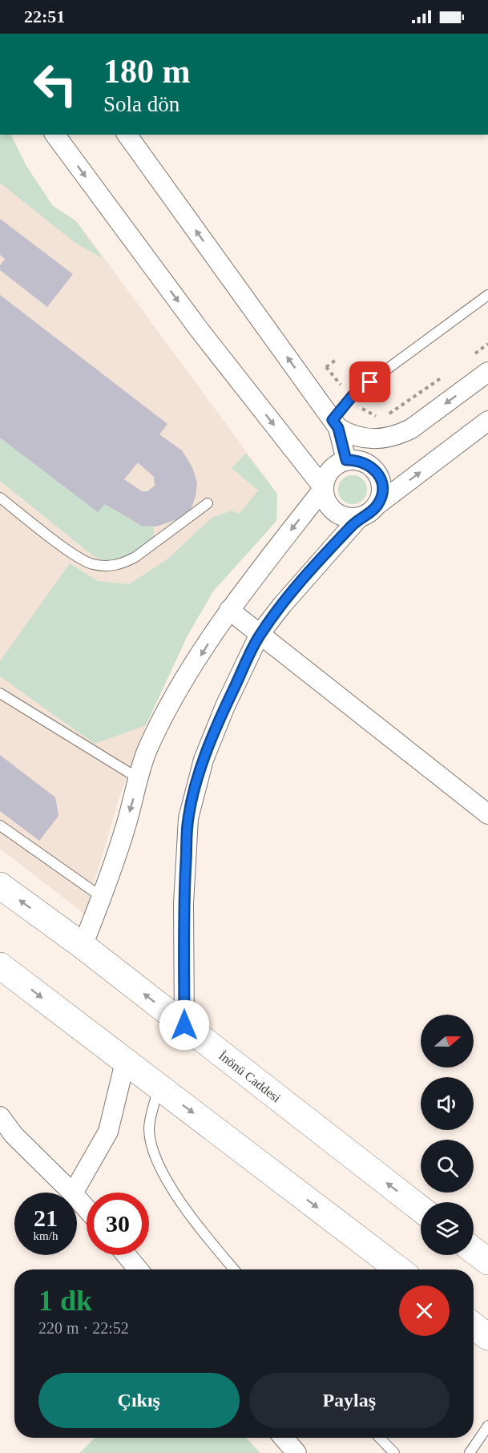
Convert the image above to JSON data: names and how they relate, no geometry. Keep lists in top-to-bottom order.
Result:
{
  "streets": {
    "main road": ["İnönü Caddesi"]
  },
  "north": "right",
  "page": {
    "status": "22:51",
    "turn": ["180 m", "Sola dön"],
    "speed": "21 km/h",
    "limit": "30",
    "heading": ["1 dk", "220 m · 22:52"],
    "buttons": ["Çıkış", "Paylaş"]
  }
}
